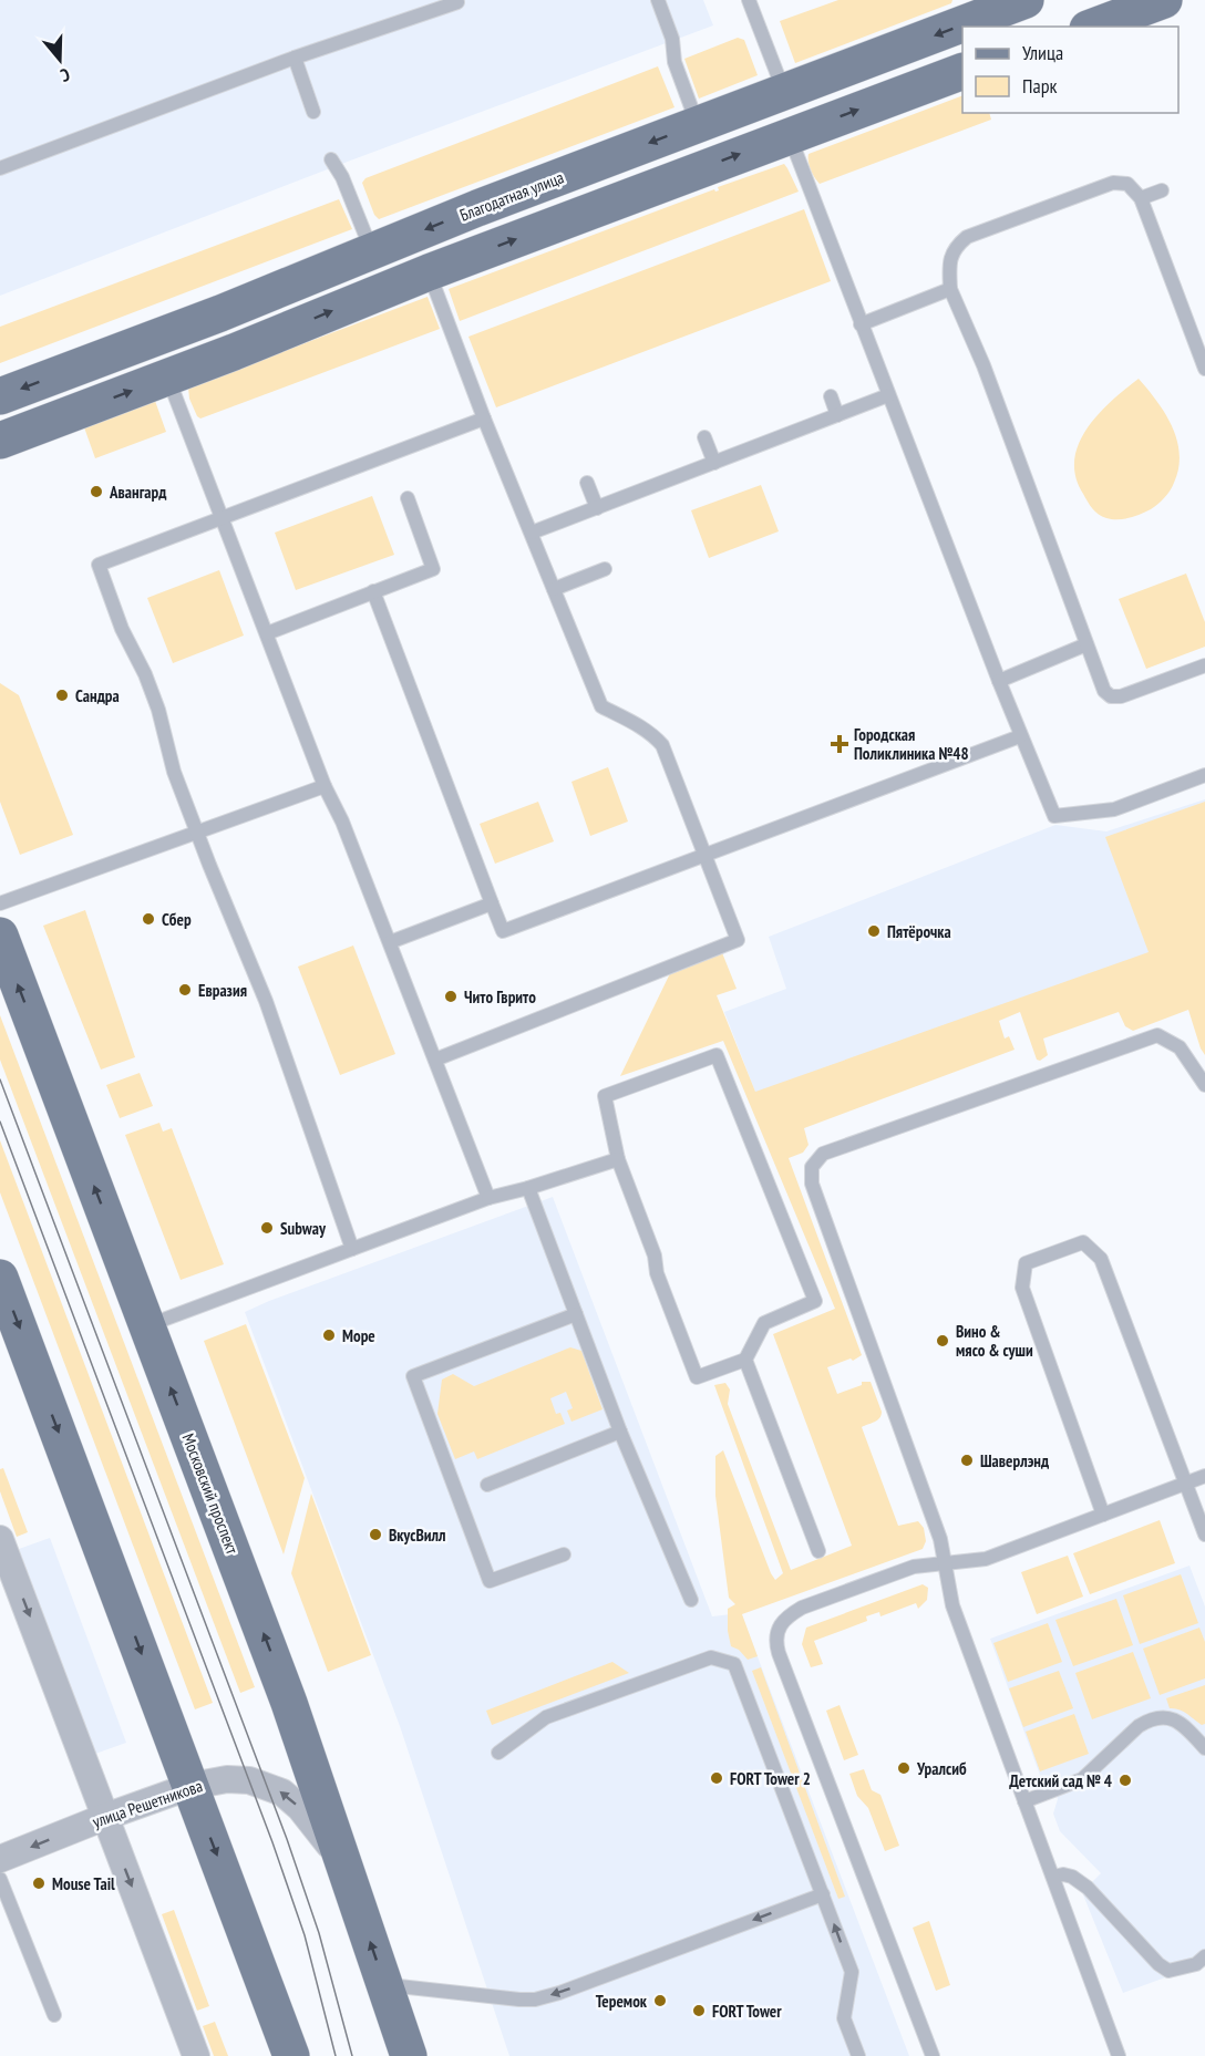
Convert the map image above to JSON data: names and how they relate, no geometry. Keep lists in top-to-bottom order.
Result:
{
  "streets": {
    "main road": ["Благодатная улица", "Московский проспект"],
    "street": ["улица Решетникова"]
  },
  "crossings": [
    ["Московский проспект", "улица Решетникова"]
  ],
  "one_way": ["улица Решетникова"],
  "places": {
    "other": [
      "Авангард",
      "Сандра",
      "Сбер",
      "Пятёрочка",
      "Евразия",
      "Чито Гврито",
      "Subway",
      "Море",
      "Вино & мясо & суши",
      "Шаверлэнд",
      "ВкусВилл",
      "Уралсиб",
      "FORT Tower 2",
      "Детский сад № 4",
      "Mouse Tail",
      "Теремок",
      "FORT Tower"
    ],
    "health": ["Городская Поликлиника №48"]
  },
  "legend": ["Улица", "Парк"],
  "north": "bottom"
}
